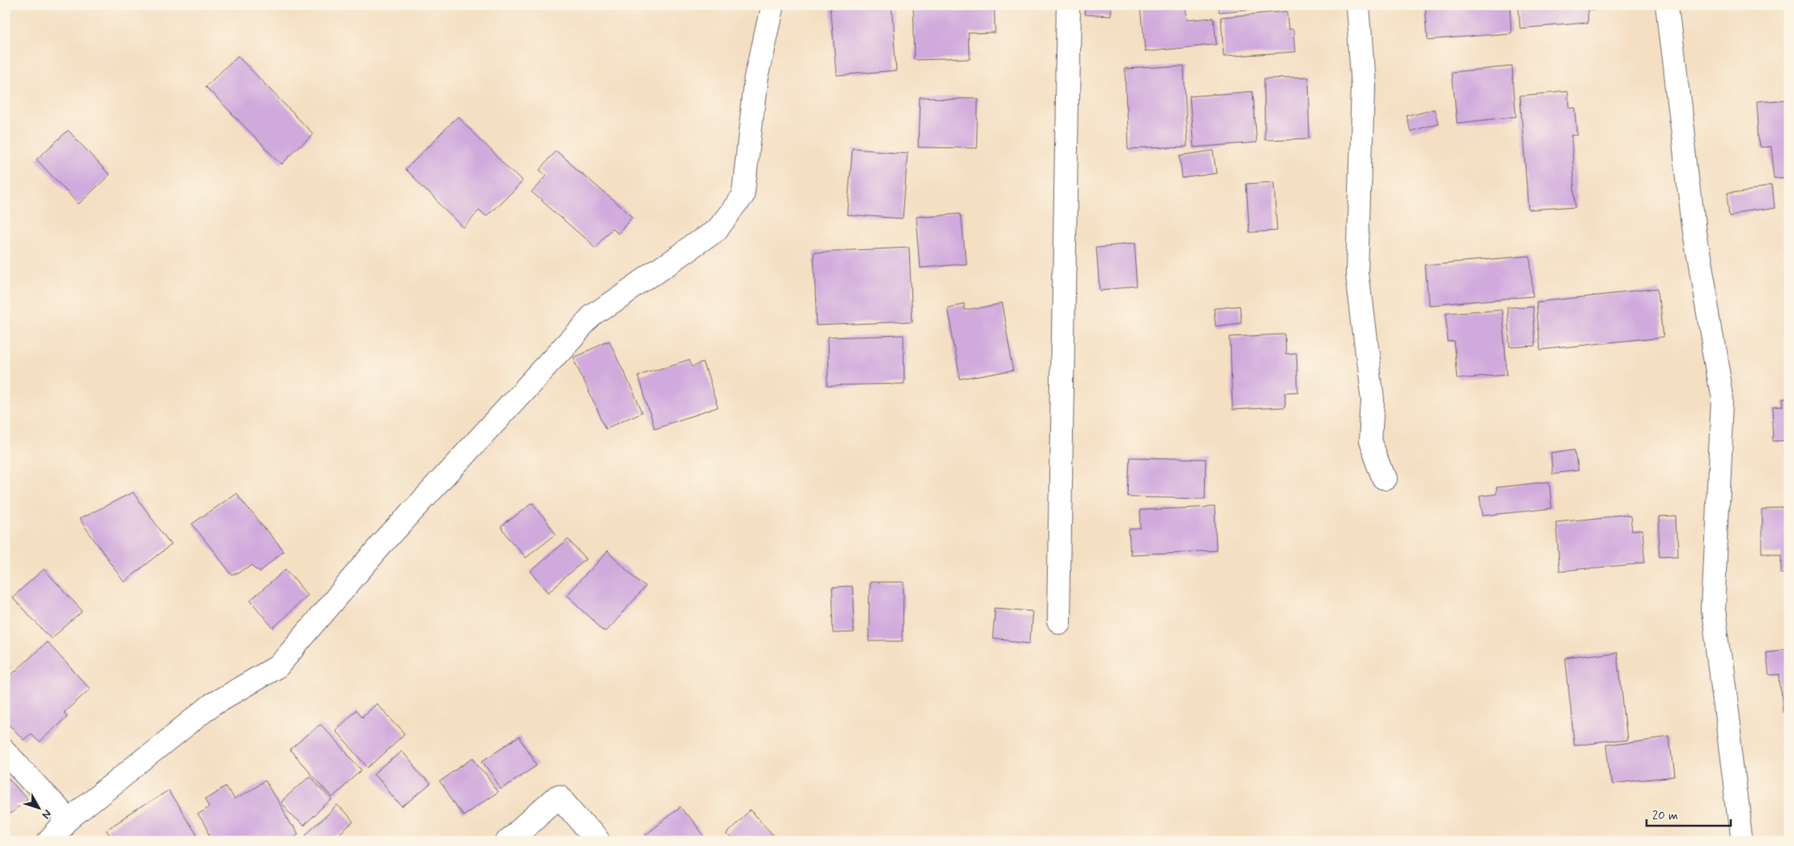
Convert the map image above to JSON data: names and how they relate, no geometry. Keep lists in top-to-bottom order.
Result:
{
  "scale_bar": "20 m",
  "north": "bottom right"
}
